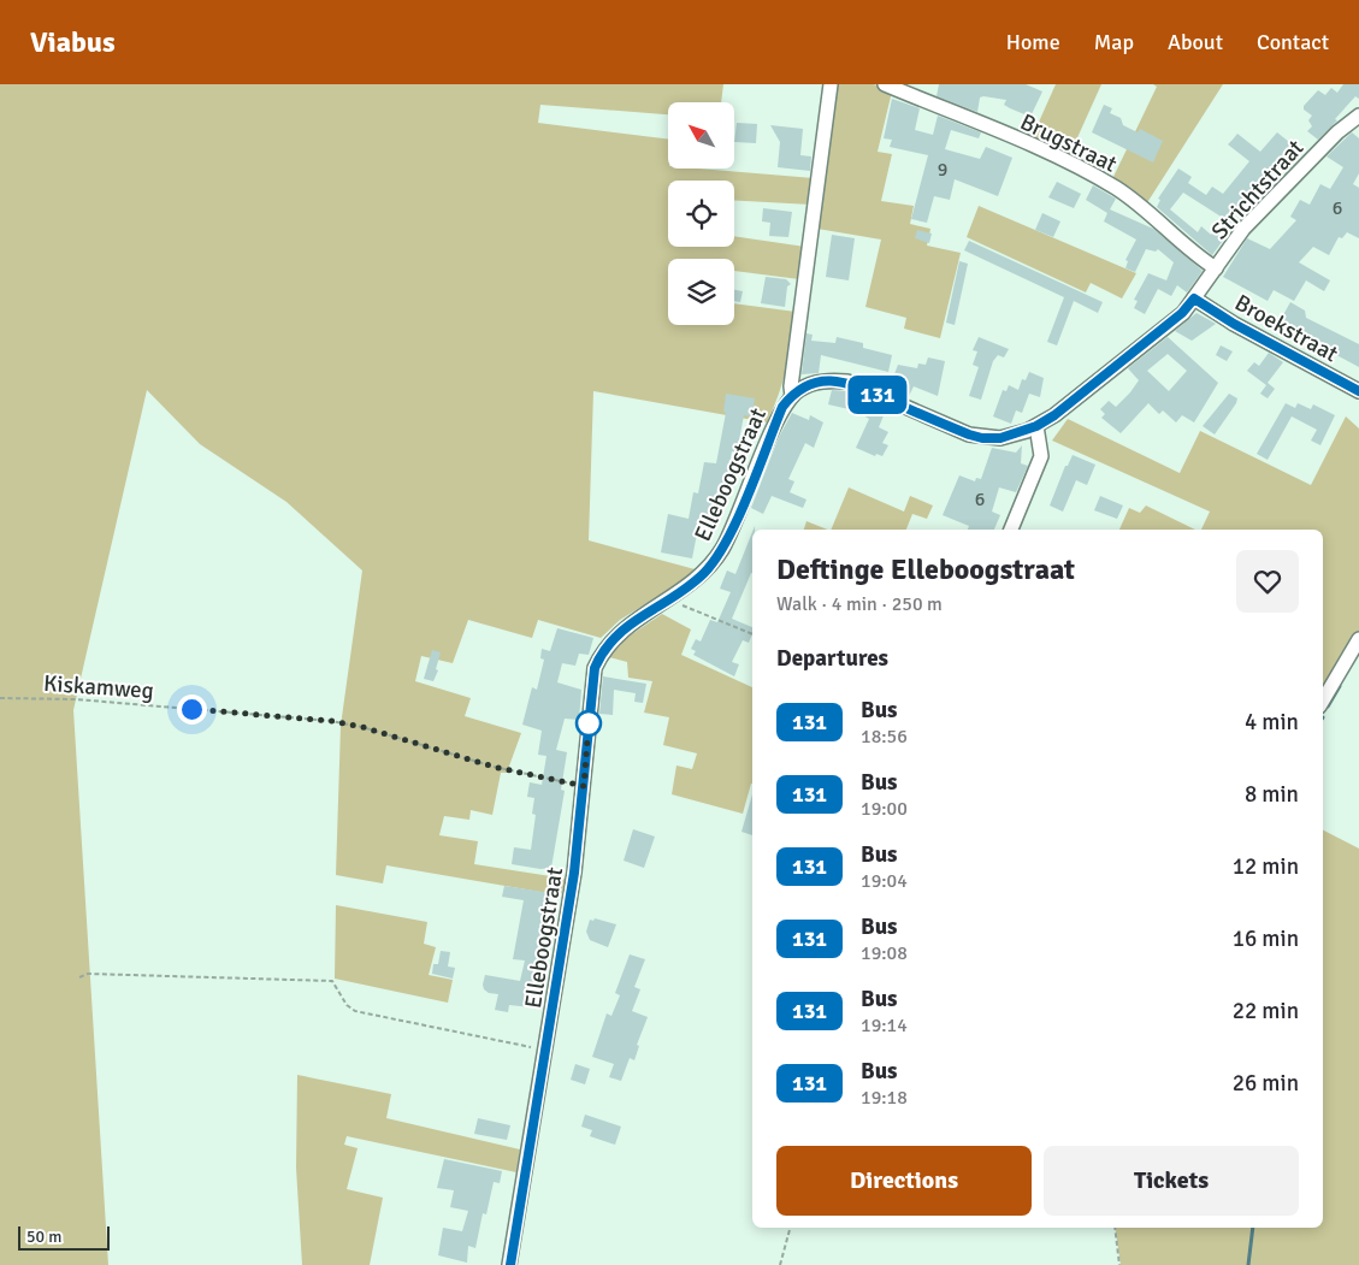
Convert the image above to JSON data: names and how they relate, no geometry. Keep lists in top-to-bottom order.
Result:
{
  "streets": {
    "street": [
      "Brugstraat",
      "Strichtstraat",
      "Broekstraat",
      "Elleboogstraat"
    ],
    "path": ["Kiskamweg"]
  },
  "crossings": [
    ["Brugstraat", "Strichtstraat"],
    ["Strichtstraat", "Broekstraat"],
    ["Strichtstraat", "Elleboogstraat"],
    ["Broekstraat", "Elleboogstraat"],
    ["Elleboogstraat", "Kiskamweg"]
  ],
  "lines": ["bus line 131"],
  "house_numbers": ["9", "6", "6"],
  "scale_bar": "50 m",
  "north": "top left",
  "page": {
    "header": "Viabus",
    "nav": [
      "Home",
      "Map",
      "About",
      "Contact"
    ],
    "on_map": "131",
    "heading": [
      ["Deftinge Elleboogstraat", "Walk · 4 min · 250 m"],
      "Departures"
    ],
    "list": [
      {
        "mark": "131",
        "name": "Bus",
        "note": "18:56",
        "value": "4 min"
      },
      {
        "mark": "131",
        "name": "Bus",
        "note": "19:00",
        "value": "8 min"
      },
      {
        "mark": "131",
        "name": "Bus",
        "note": "19:04",
        "value": "12 min"
      },
      {
        "mark": "131",
        "name": "Bus",
        "note": "19:08",
        "value": "16 min"
      },
      {
        "mark": "131",
        "name": "Bus",
        "note": "19:14",
        "value": "22 min"
      },
      {
        "mark": "131",
        "name": "Bus",
        "note": "19:18",
        "value": "26 min"
      }
    ],
    "buttons": ["Directions", "Tickets"],
    "scale": "50 m"
  }
}
